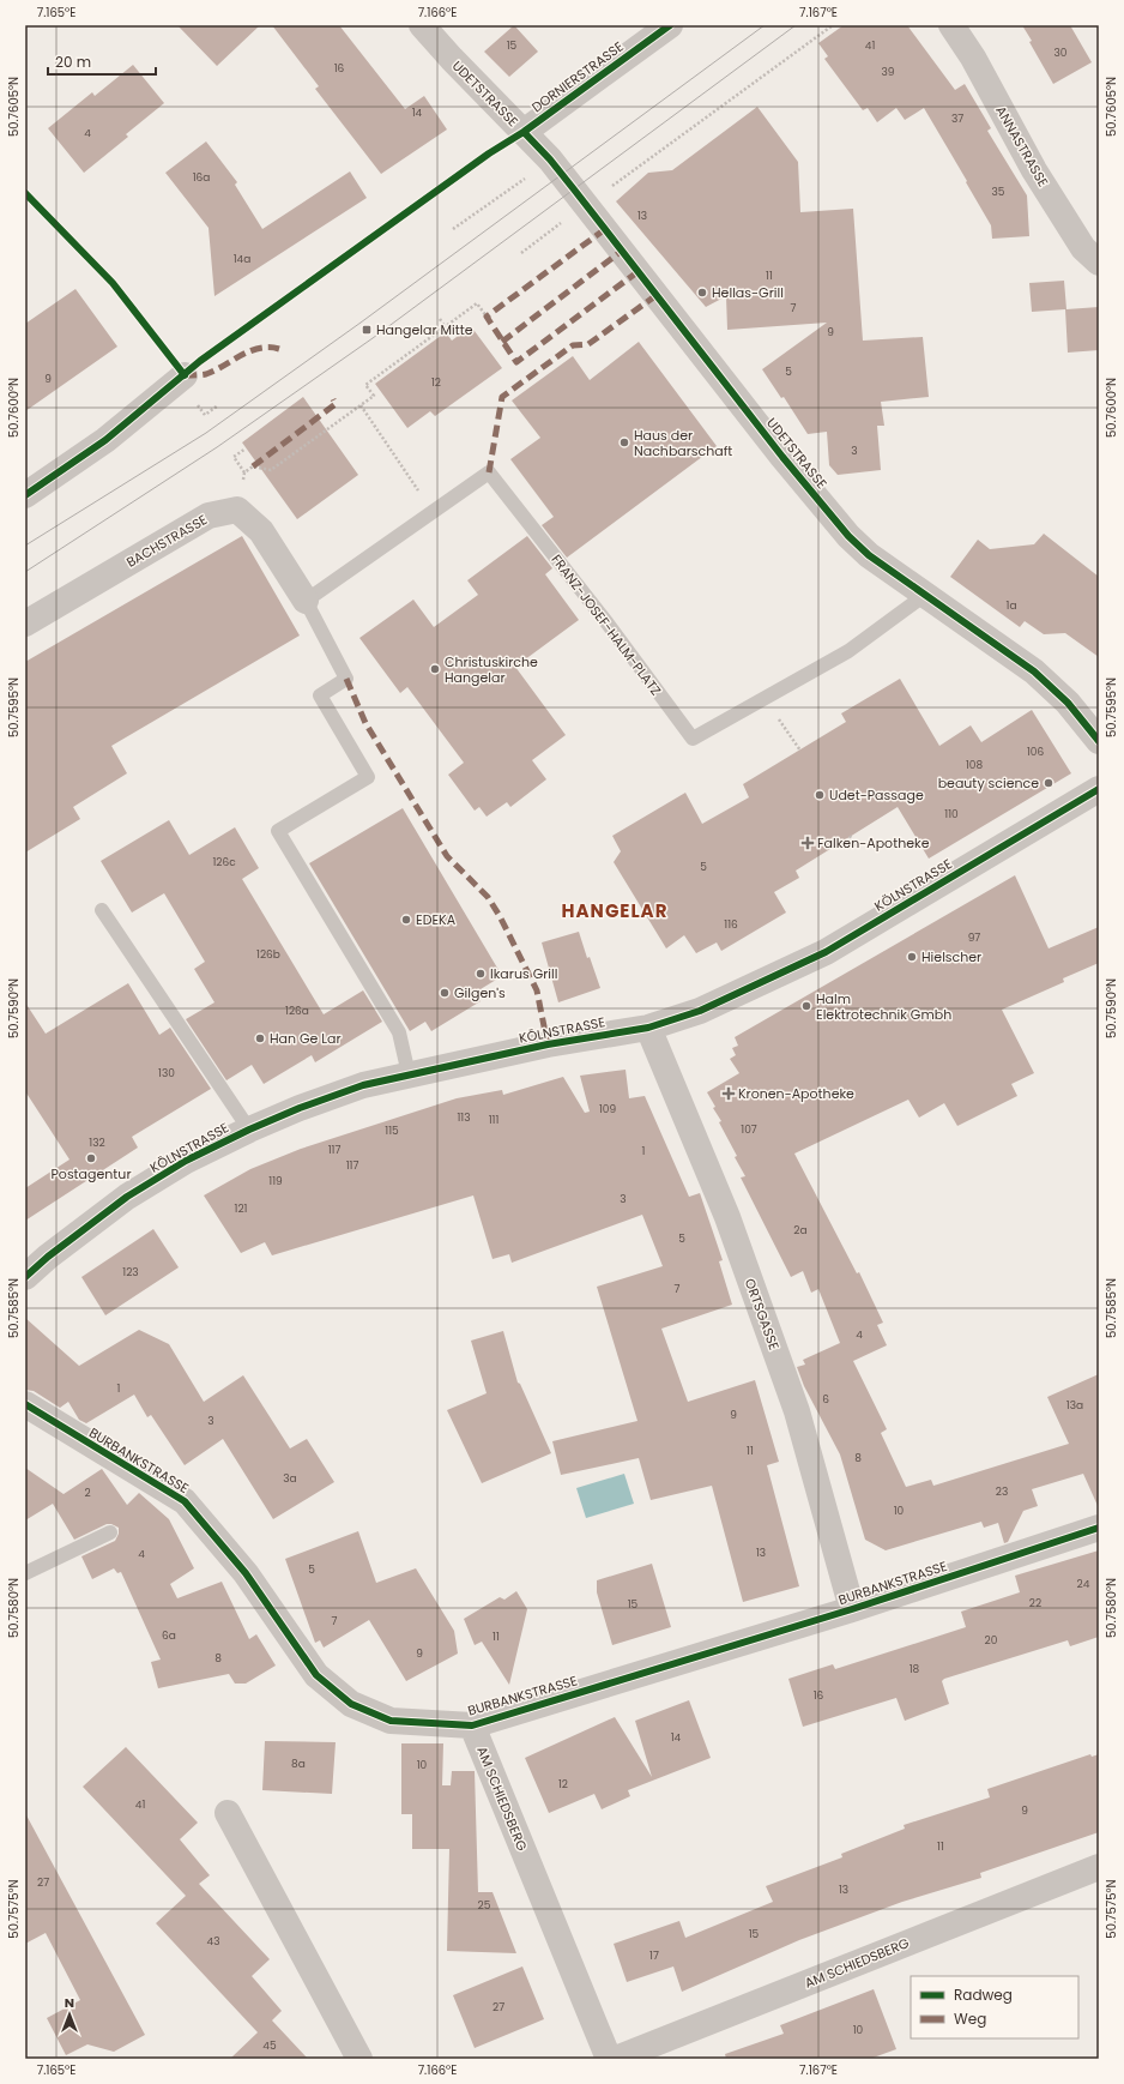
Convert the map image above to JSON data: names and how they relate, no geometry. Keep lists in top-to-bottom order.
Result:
{
  "streets": {
    "street": [
      "DORNIERSTRASSE",
      "UDETSTRASSE",
      "ANNASTRASSE",
      "BACHSTRASSE",
      "KÖLNSTRASSE",
      "ORTSGASSE",
      "BURBANKSTRASSE",
      "AM SCHIEDSBERG"
    ],
    "lane": ["FRANZ-JOSEF-HALM-PLATZ"]
  },
  "crossings": [
    ["DORNIERSTRASSE", "UDETSTRASSE"],
    ["UDETSTRASSE", "FRANZ-JOSEF-HALM-PLATZ"],
    ["BACHSTRASSE", "FRANZ-JOSEF-HALM-PLATZ"],
    ["KÖLNSTRASSE", "ORTSGASSE"],
    ["ORTSGASSE", "BURBANKSTRASSE"],
    ["BURBANKSTRASSE", "AM SCHIEDSBERG"]
  ],
  "districts": ["HANGELAR"],
  "places": {
    "other": [
      "Hellas-Grill",
      "Haus der Nachbarschaft",
      "Christuskirche Hangelar",
      "beauty science",
      "Udet-Passage",
      "EDEKA",
      "Hielscher",
      "Ikarus Grill",
      "Gilgen's",
      "Halm Elektrotechnik Gmbh",
      "Han Ge Lar",
      "Postagentur"
    ],
    "transit": ["Hangelar Mitte"],
    "health": ["Falken-Apotheke", "Kronen-Apotheke"]
  },
  "house_numbers": [
    "15",
    "41",
    "30",
    "16",
    "39",
    "14",
    "37",
    "4",
    "16a",
    "35",
    "13",
    "14a",
    "11",
    "7",
    "9",
    "5",
    "9",
    "12",
    "3",
    "1a",
    "106",
    "108",
    "110",
    "126c",
    "5",
    "116",
    "97",
    "126b",
    "126a",
    "130",
    "109",
    "113",
    "111",
    "107",
    "115",
    "132",
    "117",
    "1",
    "117",
    "119",
    "3",
    "121",
    "2a",
    "5",
    "123",
    "7",
    "4",
    "1",
    "6",
    "13a",
    "9",
    "3",
    "11",
    "8",
    "3a",
    "23",
    "2",
    "10",
    "13",
    "4",
    "5",
    "24",
    "22",
    "15",
    "7",
    "6a",
    "11",
    "20",
    "9",
    "8",
    "18",
    "16",
    "14",
    "8a",
    "10",
    "12",
    "41",
    "9",
    "11",
    "27",
    "13",
    "25",
    "15",
    "43",
    "17",
    "27",
    "10",
    "45"
  ],
  "legend": ["Radweg", "Weg"],
  "scale_bar": "20 m",
  "north": "top",
  "coordinates": [
    "7.165°E",
    "7.166°E",
    "7.167°E",
    "50.7605°N",
    "50.7600°N",
    "50.7595°N",
    "50.7590°N",
    "50.7585°N",
    "50.7580°N",
    "50.7575°N"
  ]
}
